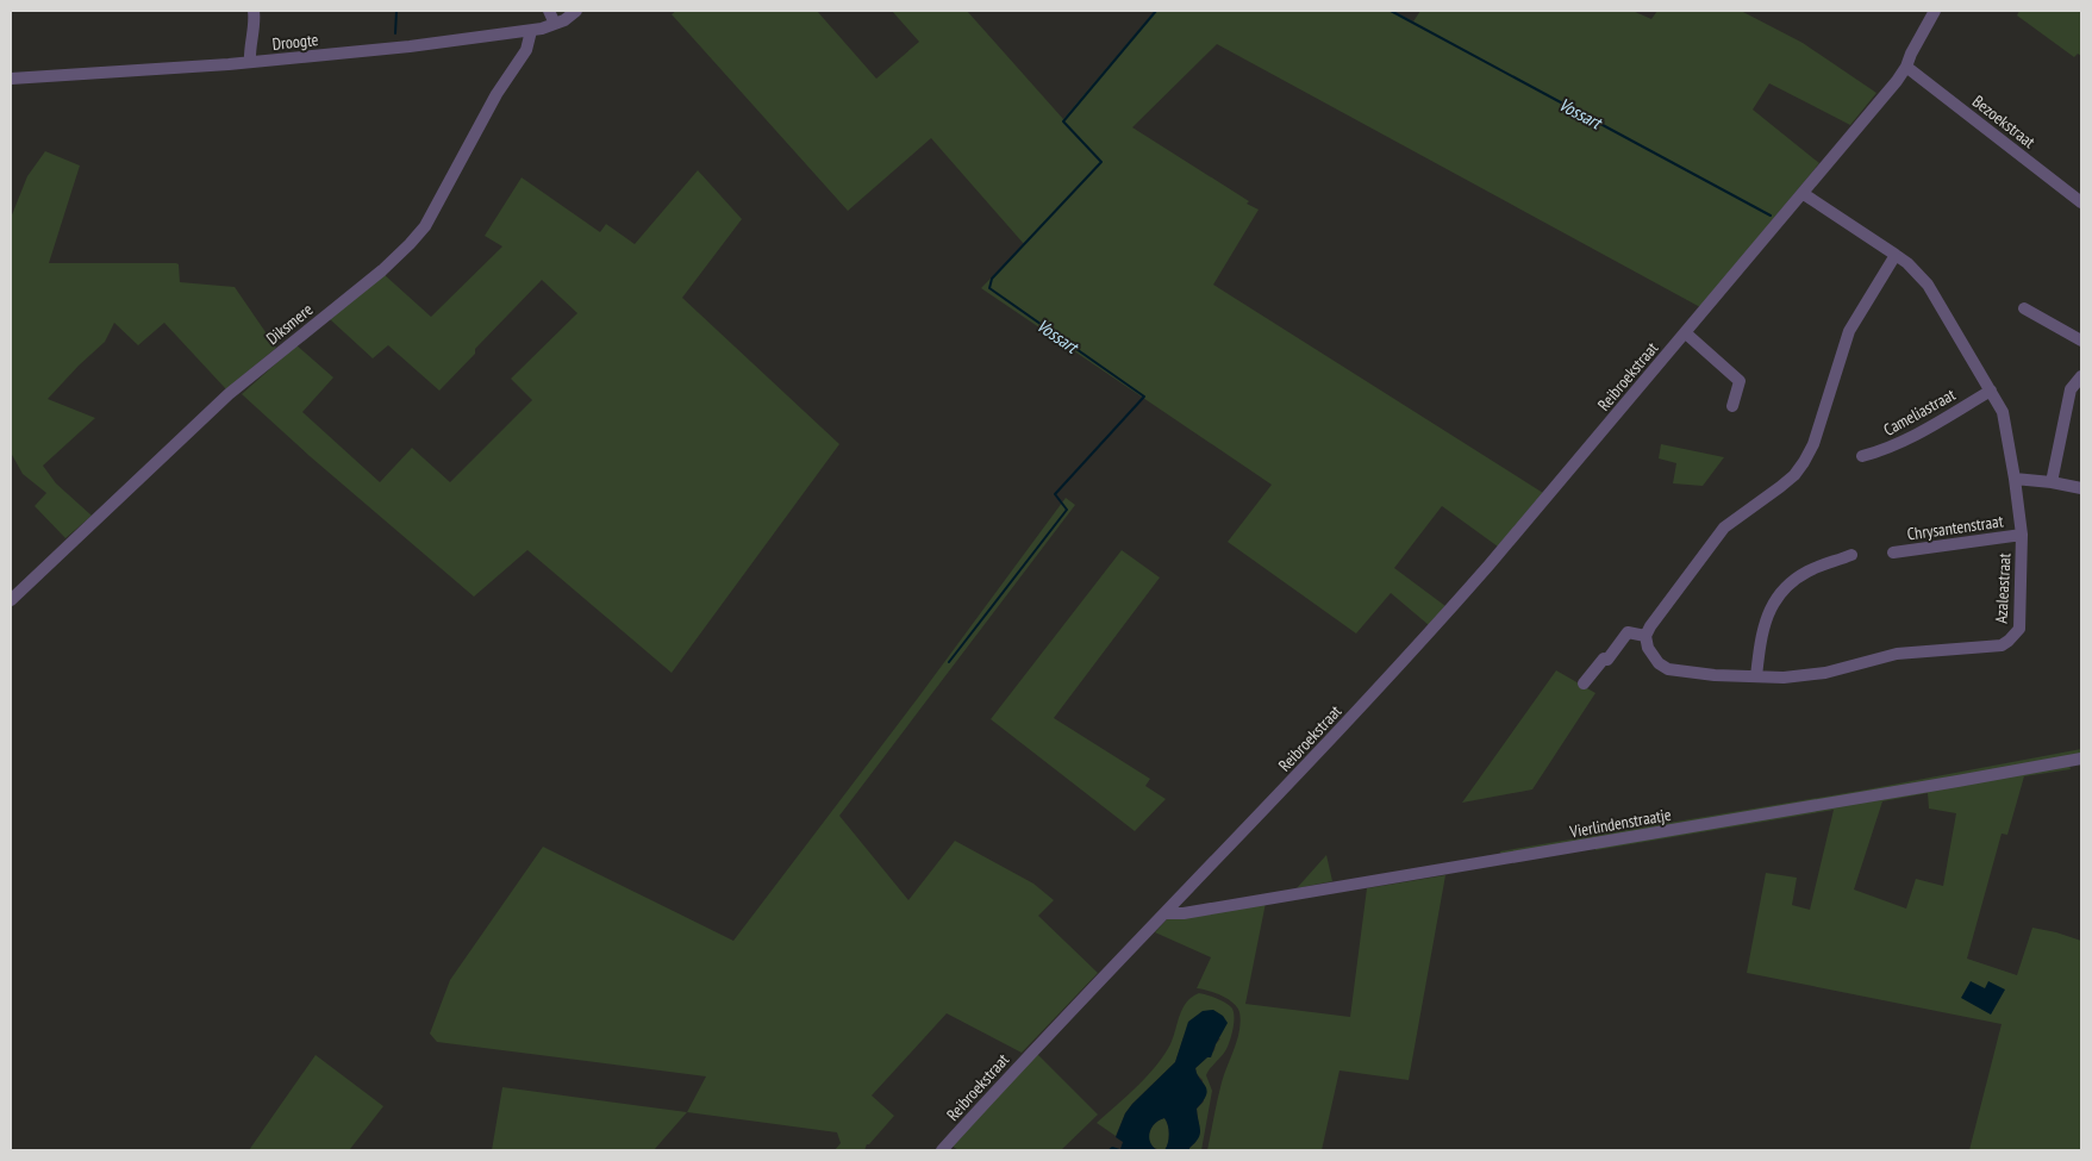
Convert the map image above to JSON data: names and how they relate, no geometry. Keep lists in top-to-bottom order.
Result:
{
  "streets": {
    "street": [
      "Droogte",
      "Bezoekstraat",
      "Diksmere",
      "Reibroekstraat",
      "Cameliastraat",
      "Chrysantenstraat",
      "Azaleastraat",
      "Vierlindenstraatje"
    ]
  },
  "crossings": [
    ["Droogte", "Diksmere"],
    ["Bezoekstraat", "Reibroekstraat"],
    ["Reibroekstraat", "Azaleastraat"],
    ["Reibroekstraat", "Vierlindenstraatje"],
    ["Cameliastraat", "Azaleastraat"],
    ["Chrysantenstraat", "Azaleastraat"]
  ],
  "water": ["Vossart"]
}
